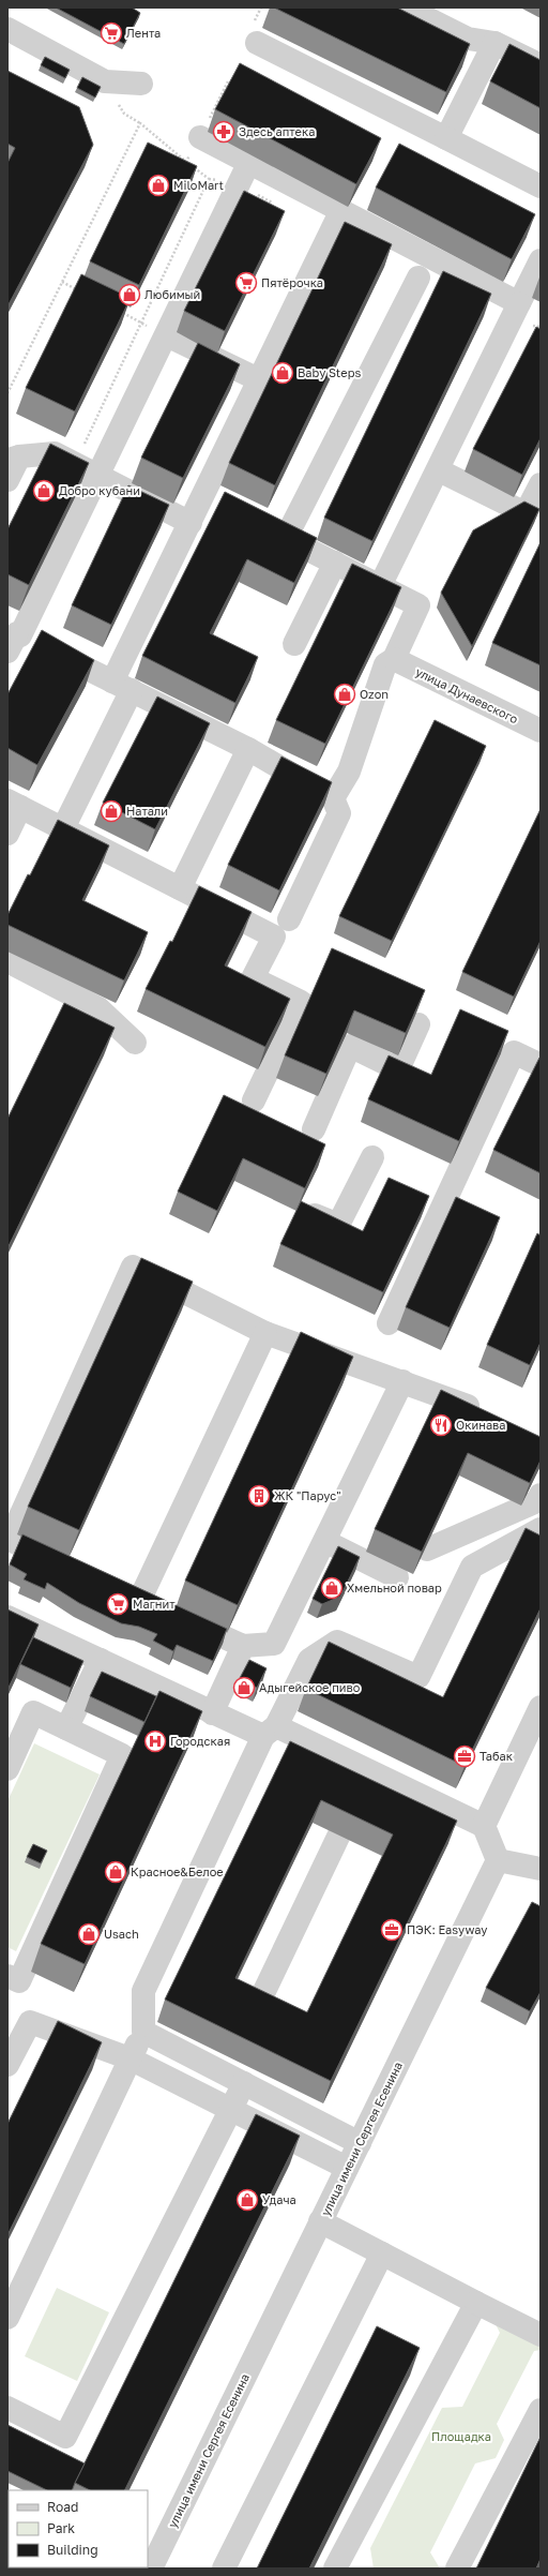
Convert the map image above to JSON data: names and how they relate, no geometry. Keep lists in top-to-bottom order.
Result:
{
  "streets": {
    "street": ["улица Дунаевского", "улица имени Сергея Есенина"]
  },
  "parks": ["Площадка"],
  "places": {
    "supermarket": ["Лента", "Пятёрочка", "Магнит"],
    "pharmacy": ["Здесь аптека"],
    "shop": [
      "MiloMart",
      "Любимый",
      "Baby Steps",
      "Добро кубани",
      "Ozon",
      "Натали",
      "Хмельной повар",
      "Адыгейское пиво",
      "Красное&Белое",
      "Usach",
      "Удача"
    ],
    "restaurant": ["Окинава"],
    "building": ["ЖК \"Парус\""],
    "hospital": ["Городская"],
    "office": ["Табак", "ПЭК: Easyway"]
  },
  "legend": ["Road", "Park", "Building"]
}
